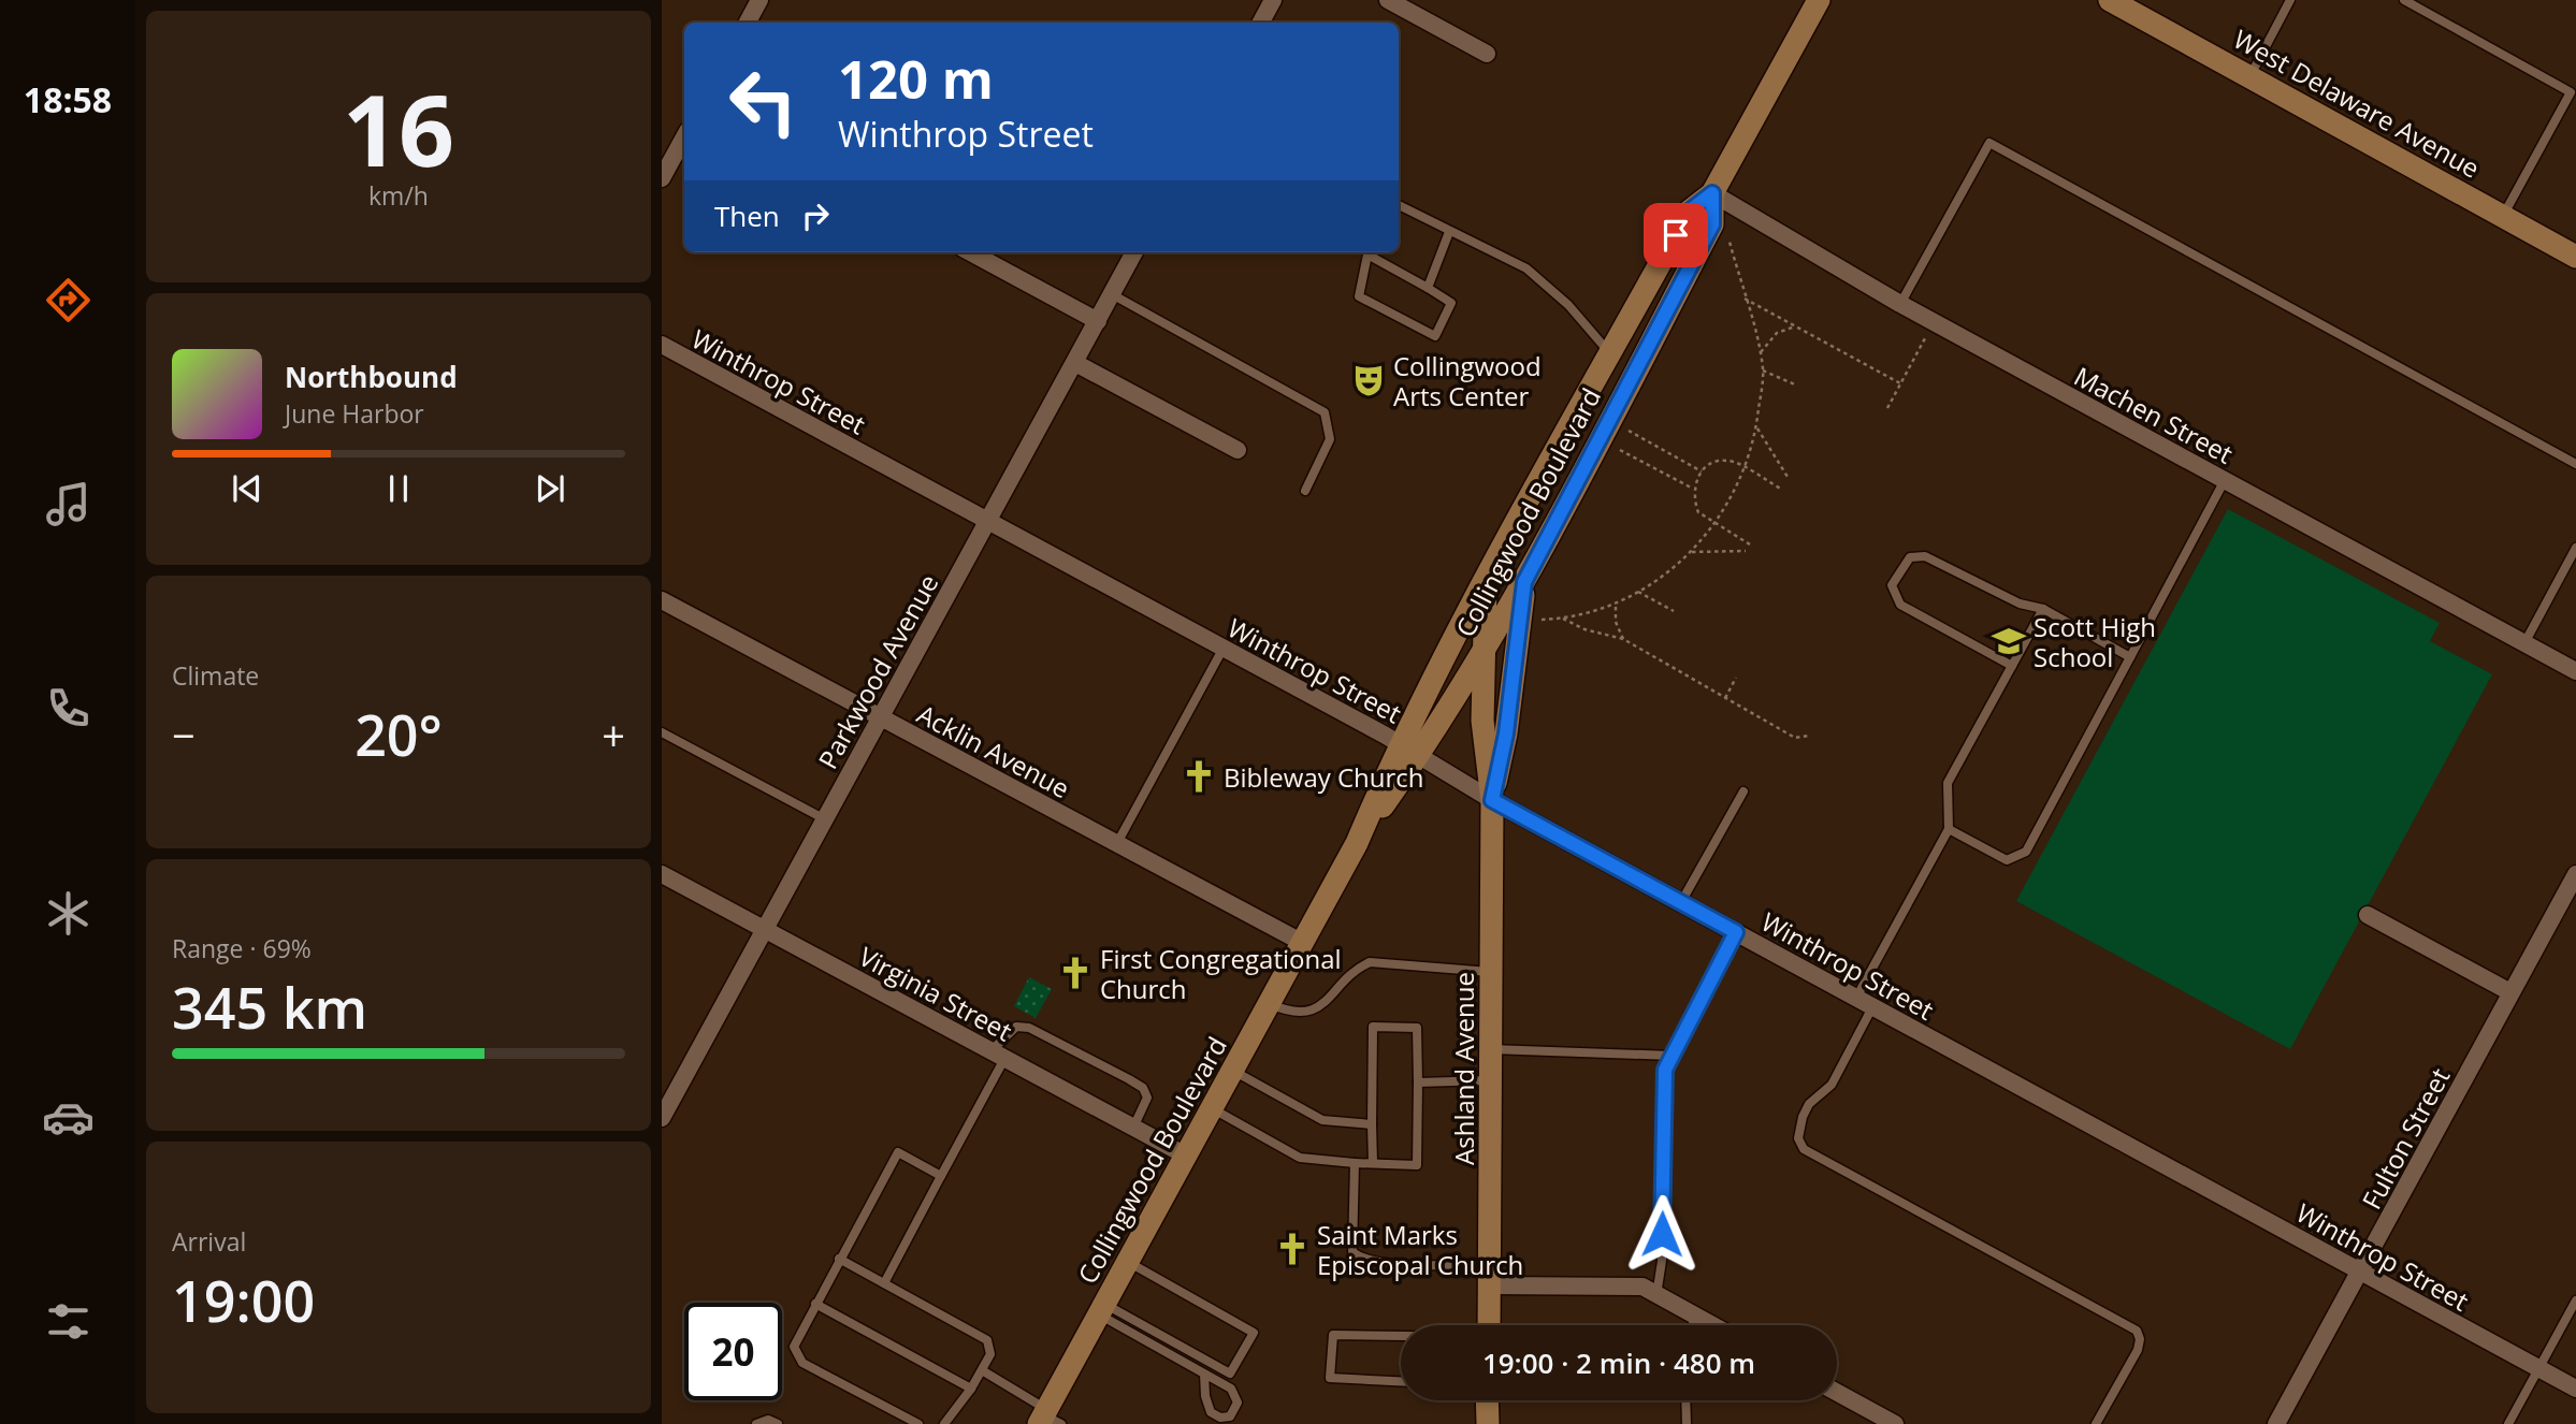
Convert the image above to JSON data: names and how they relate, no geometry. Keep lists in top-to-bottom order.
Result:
{
  "streets": {
    "main road": ["West Delaware Avenue", "Collingwood Boulevard", "Ashland Avenue"],
    "street": [
      "Winthrop Street",
      "Machen Street",
      "Parkwood Avenue",
      "Acklin Avenue",
      "Virginia Street",
      "Fulton Street"
    ]
  },
  "crossings": [
    ["Winthrop Street", "Collingwood Boulevard"],
    ["Winthrop Street", "Parkwood Avenue"],
    ["Winthrop Street", "Ashland Avenue"],
    ["Winthrop Street", "Fulton Street"],
    ["Machen Street", "Collingwood Boulevard"],
    ["Collingwood Boulevard", "Acklin Avenue"],
    ["Collingwood Boulevard", "Virginia Street"],
    ["Collingwood Boulevard", "Ashland Avenue"],
    ["Parkwood Avenue", "Acklin Avenue"],
    ["Parkwood Avenue", "Virginia Street"]
  ],
  "places": {
    "theatre": ["Collingwood Arts Center"],
    "school or university": ["Scott High School"],
    "church": ["Bibleway Church", "First Congregational Church", "Saint Marks Episcopal Church"]
  },
  "page": {
    "tabs": "18:58",
    "tile": [
      ["16", "km/h"],
      "Climate",
      ["Range · 69%", "345 km"],
      ["Arrival", "19:00"]
    ],
    "turn": ["120 m", "Winthrop Street"],
    "then": "Then",
    "song": ["Northbound", "June Harbor"],
    "heat": ["−", "20°", "+"],
    "limit": "20",
    "trip": "19:00 · 2 min · 480 m"
  }
}
